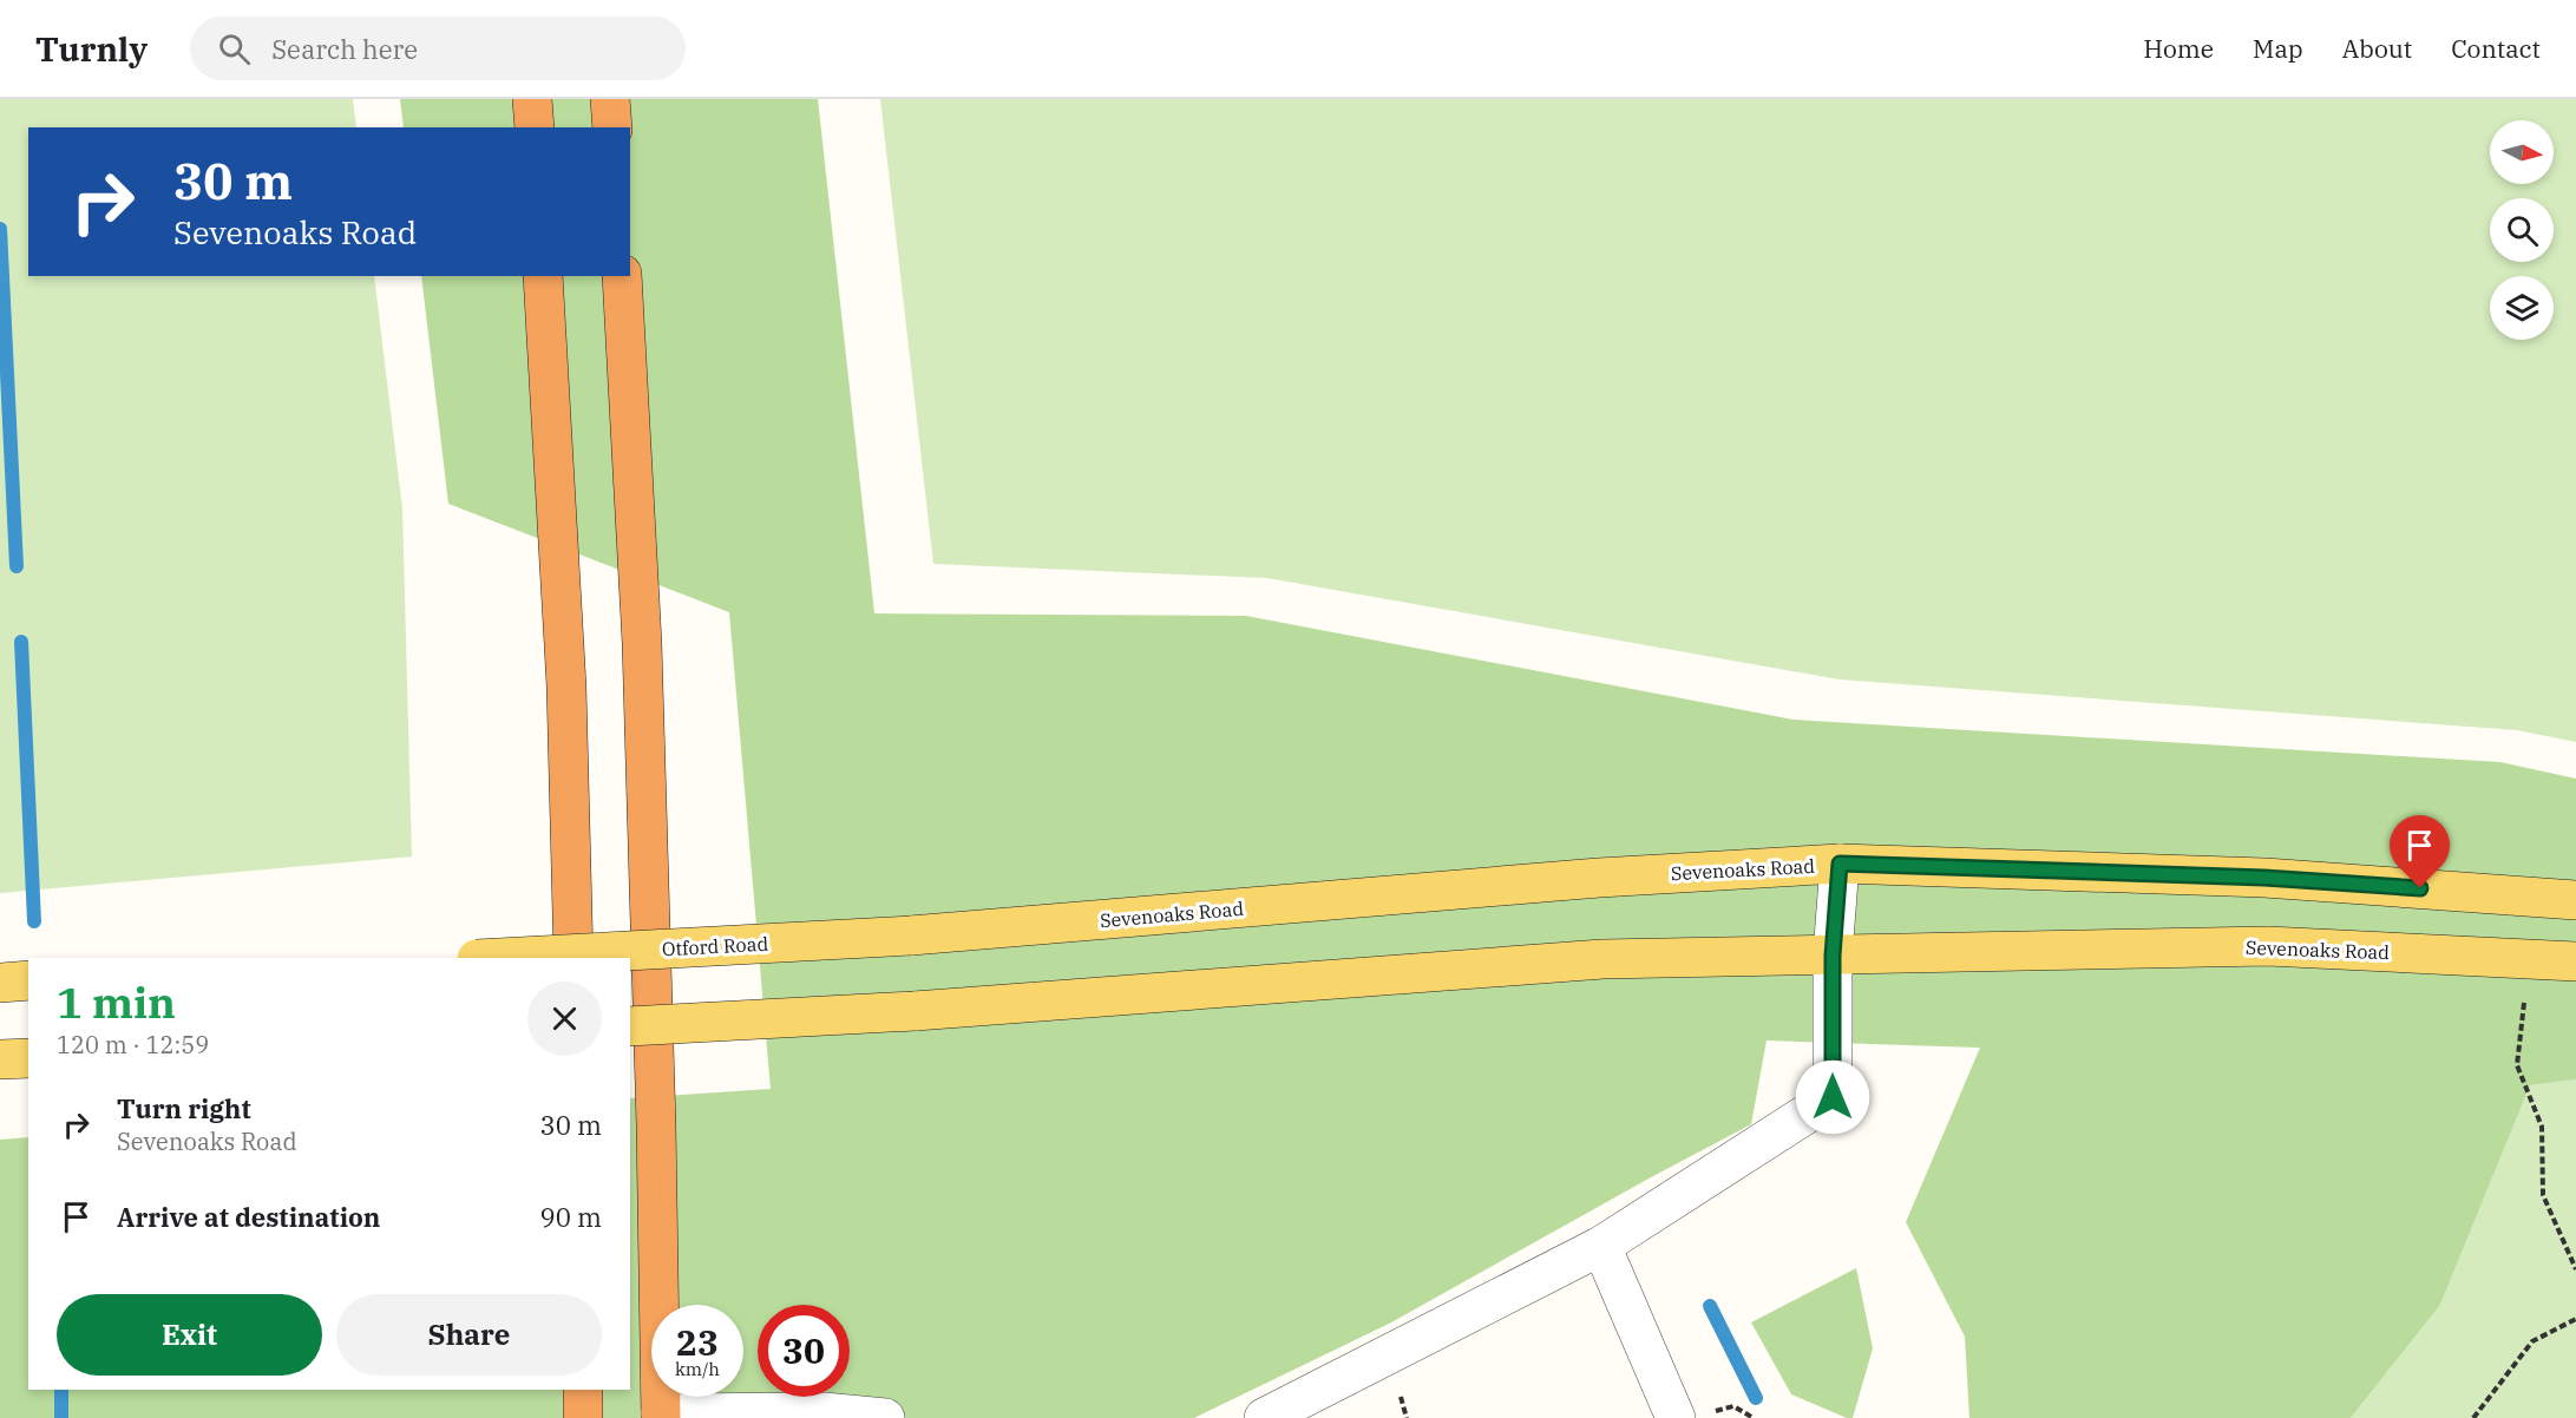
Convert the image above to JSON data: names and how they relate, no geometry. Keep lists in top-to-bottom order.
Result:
{
  "streets": {
    "main road": ["Sevenoaks Road", "Otford Road"]
  },
  "crossings": [
    ["Sevenoaks Road", "Otford Road"]
  ],
  "north": "right",
  "page": {
    "header": "Turnly",
    "search": "Search here",
    "nav": [
      "Home",
      "Map",
      "About",
      "Contact"
    ],
    "turn": ["30 m", "Sevenoaks Road"],
    "heading": ["1 min", "120 m · 12:59"],
    "list": [
      {
        "name": "Turn right",
        "note": "Sevenoaks Road",
        "value": "30 m"
      },
      {
        "name": "Arrive at destination",
        "value": "90 m"
      }
    ],
    "buttons": ["Exit", "Share"],
    "speed": "23 km/h",
    "limit": "30"
  }
}
